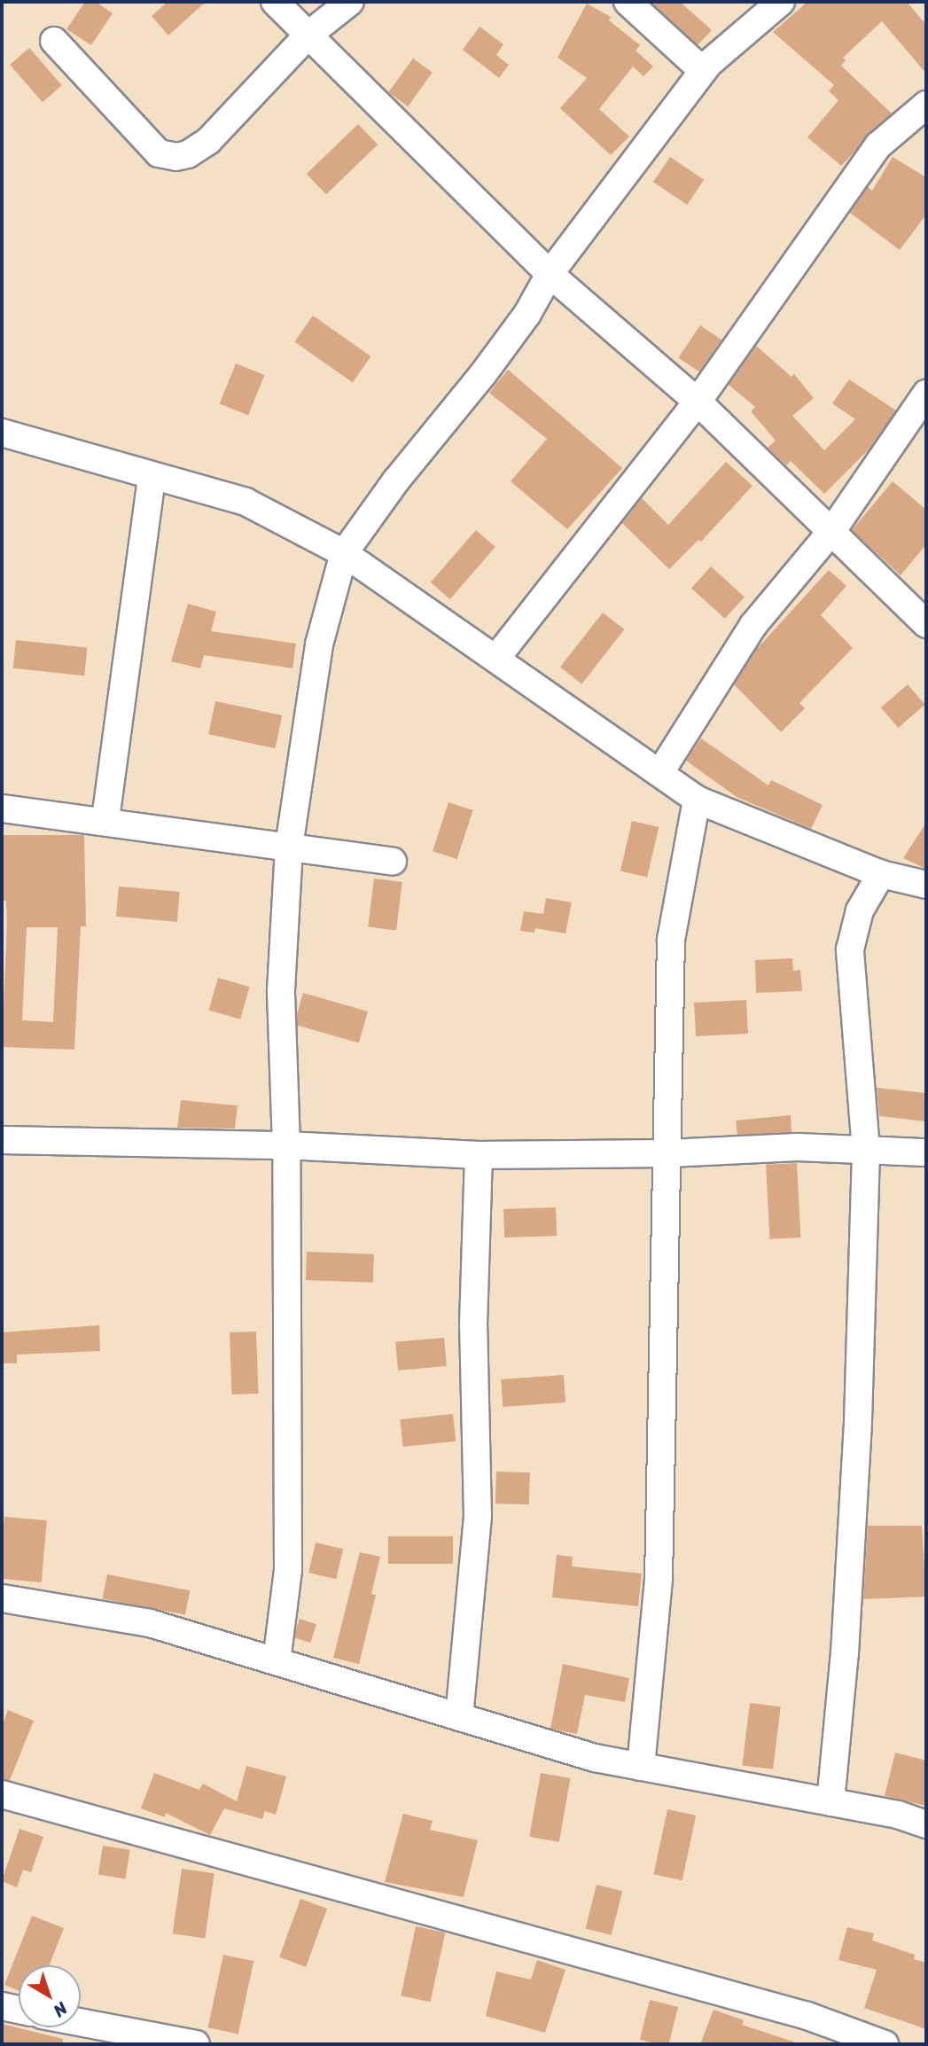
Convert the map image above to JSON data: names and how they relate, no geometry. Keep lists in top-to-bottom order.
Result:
{
  "north": "bottom right"
}
